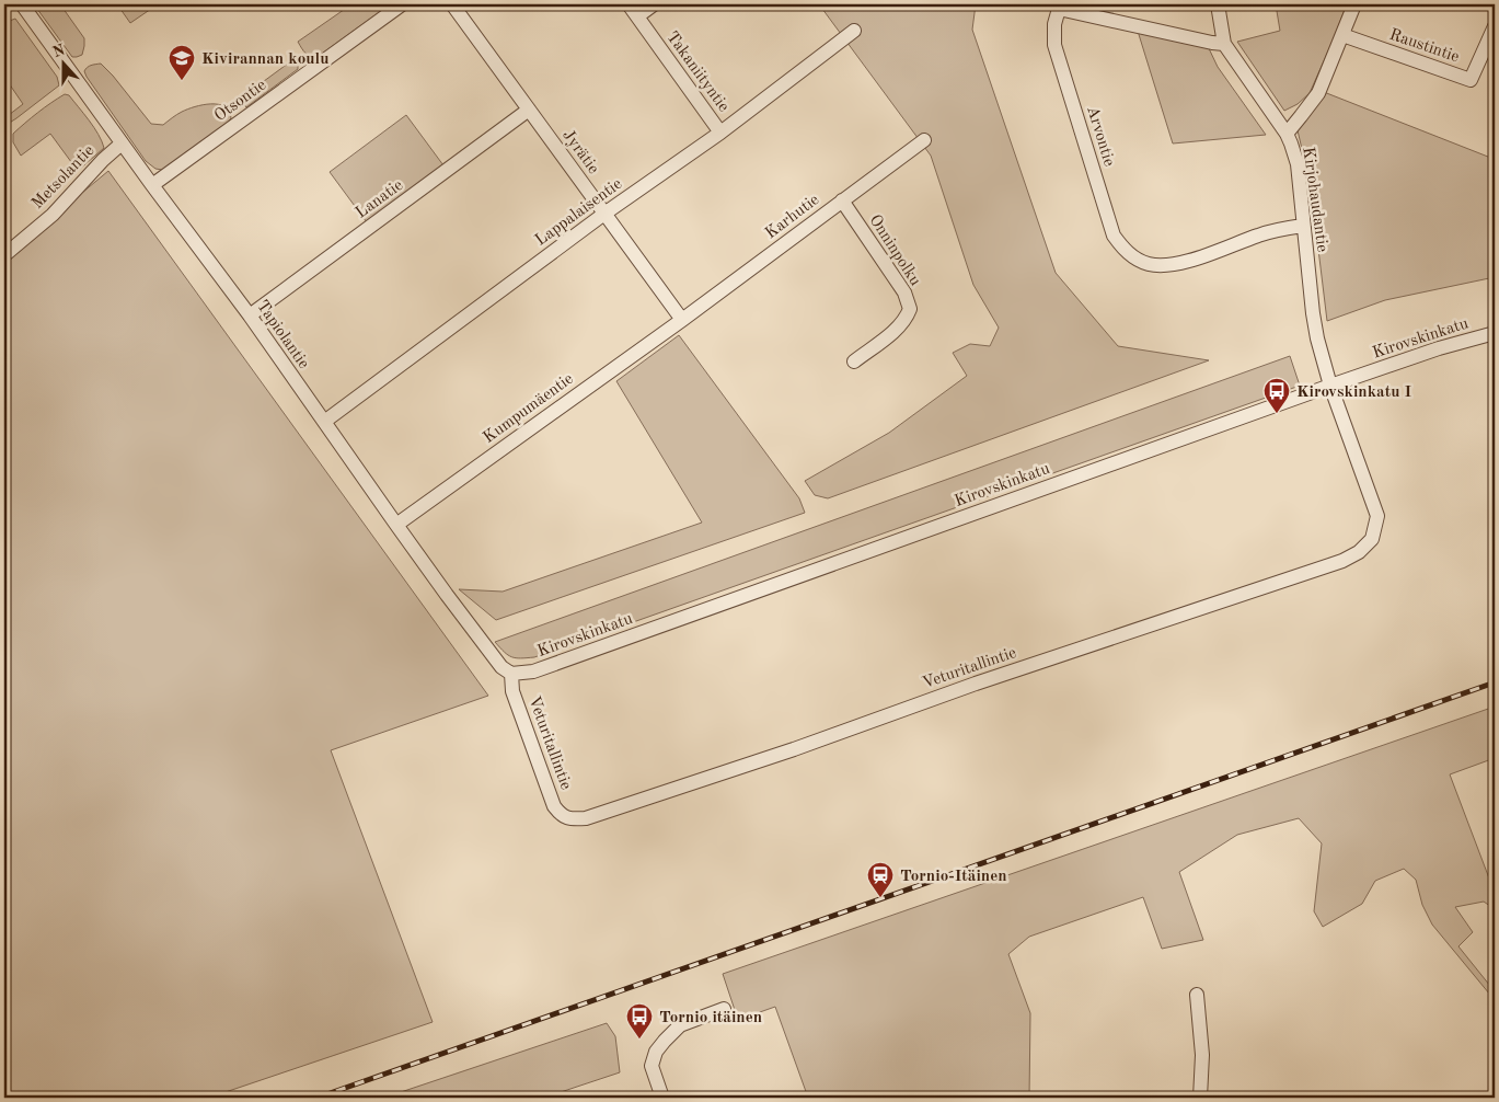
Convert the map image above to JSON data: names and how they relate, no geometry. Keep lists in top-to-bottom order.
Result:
{
  "streets": {
    "street": [
      "Raustintie",
      "Takaniityntie",
      "Otsontie",
      "Arvontie",
      "Jyrätie",
      "Metsolantie",
      "Lanatie",
      "Kirjohaudantie",
      "Lappalaisentie",
      "Karhutie",
      "Onninpolku",
      "Tapiolantie",
      "Kirovskinkatu",
      "Kumpumäentie",
      "Veturitallintie"
    ]
  },
  "crossings": [
    ["Takaniityntie", "Lappalaisentie"],
    ["Otsontie", "Tapiolantie"],
    ["Arvontie", "Kirjohaudantie"],
    ["Jyrätie", "Lanatie"],
    ["Jyrätie", "Lappalaisentie"],
    ["Jyrätie", "Karhutie"],
    ["Jyrätie", "Kumpumäentie"],
    ["Metsolantie", "Tapiolantie"],
    ["Lanatie", "Tapiolantie"],
    ["Kirjohaudantie", "Kirovskinkatu"],
    ["Kirjohaudantie", "Veturitallintie"],
    ["Lappalaisentie", "Tapiolantie"],
    ["Karhutie", "Onninpolku"],
    ["Karhutie", "Kumpumäentie"],
    ["Tapiolantie", "Kirovskinkatu"],
    ["Tapiolantie", "Kumpumäentie"],
    ["Tapiolantie", "Veturitallintie"],
    ["Kirovskinkatu", "Veturitallintie"]
  ],
  "places": {
    "school or university": ["Kivirannan koulu"],
    "bus stop": ["Kirovskinkatu I", "Tornio itäinen"],
    "station": ["Tornio-Itäinen"]
  },
  "north": "top"
}
